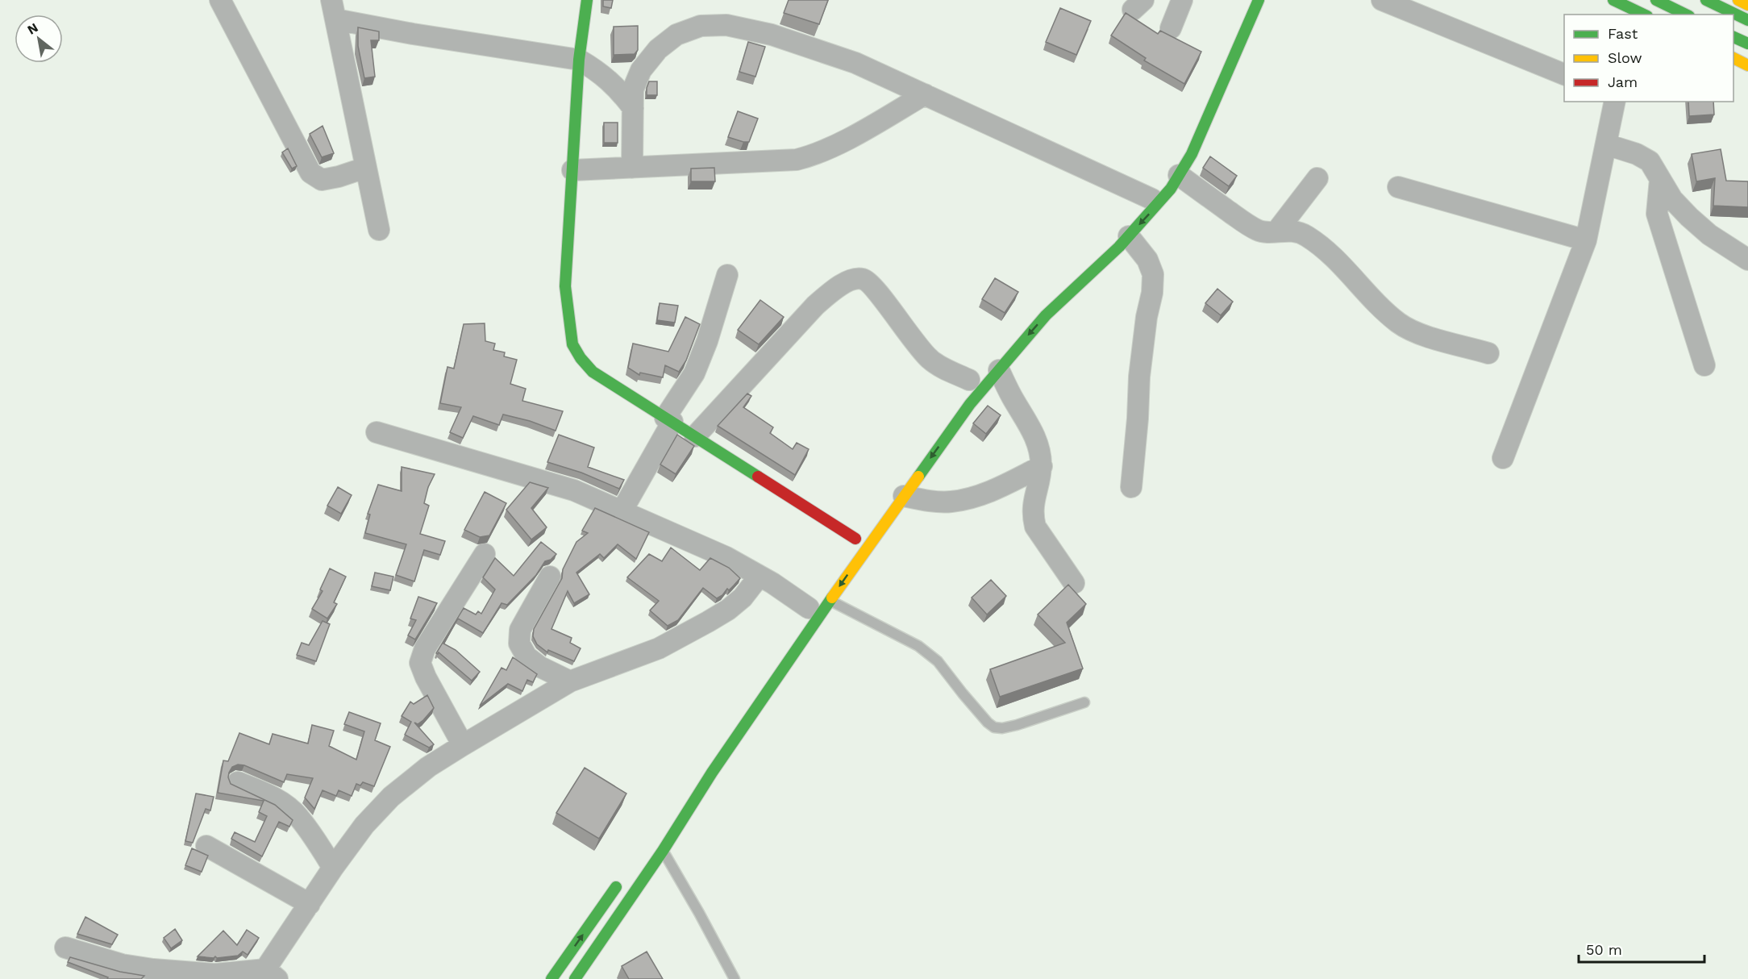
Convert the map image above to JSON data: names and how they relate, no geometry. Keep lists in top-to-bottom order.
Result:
{
  "legend": ["Fast", "Slow", "Jam"],
  "scale_bar": "50 m",
  "north": "top left"
}
